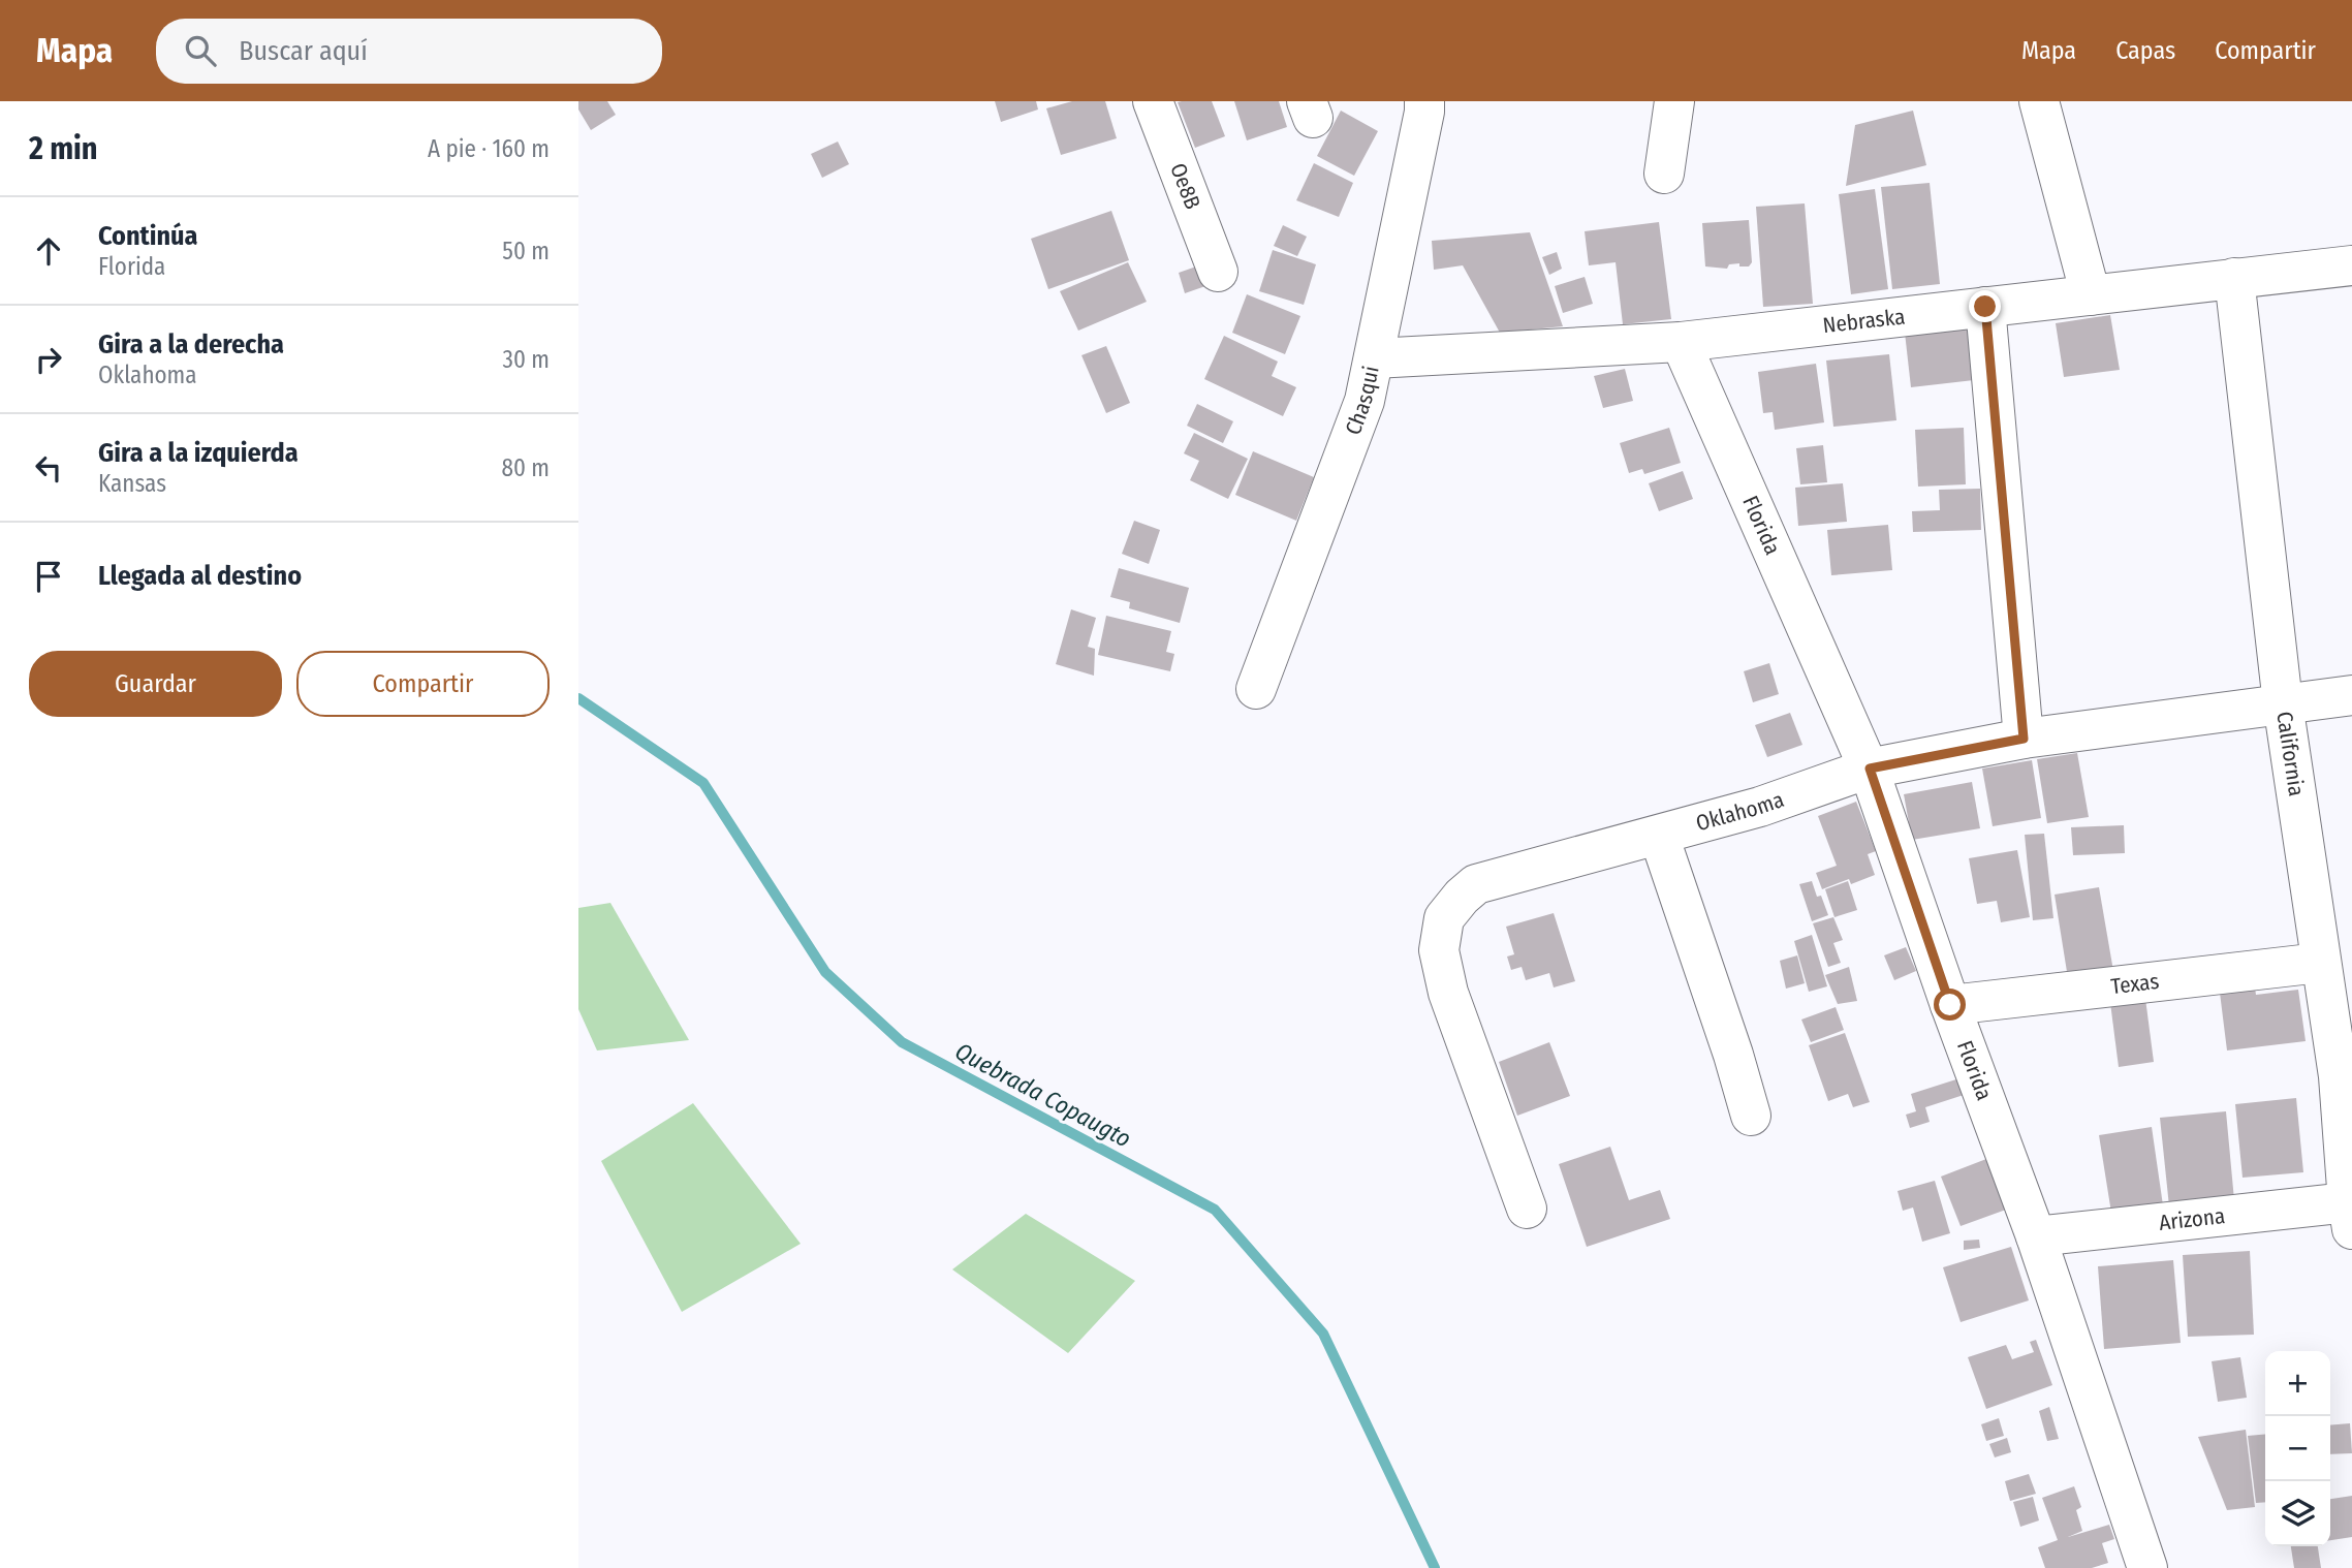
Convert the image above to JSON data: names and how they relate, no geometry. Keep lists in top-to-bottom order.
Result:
{
  "streets": {
    "street": [
      "Oe8B",
      "Nebraska",
      "Chasqui",
      "Florida",
      "California",
      "Oklahoma",
      "Texas",
      "Arizona"
    ]
  },
  "crossings": [
    ["Nebraska", "Chasqui"],
    ["Nebraska", "Florida"],
    ["Nebraska", "California"],
    ["Florida", "Oklahoma"],
    ["Florida", "Texas"],
    ["Florida", "Arizona"],
    ["California", "Oklahoma"],
    ["California", "Texas"],
    ["California", "Arizona"]
  ],
  "water": ["Quebrada Copaugto"],
  "page": {
    "header": "Mapa",
    "search": "Buscar aquí",
    "nav": ["Mapa", "Capas", "Compartir"],
    "heading": ["2 min", "A pie · 160 m"],
    "list": [
      ["Continúa", "Florida", "50 m"],
      ["Gira a la derecha", "Oklahoma", "30 m"],
      ["Gira a la izquierda", "Kansas", "80 m"],
      "Llegada al destino"
    ],
    "buttons": ["Guardar", "Compartir"],
    "map_buttons": ["+", "−"]
  }
}
